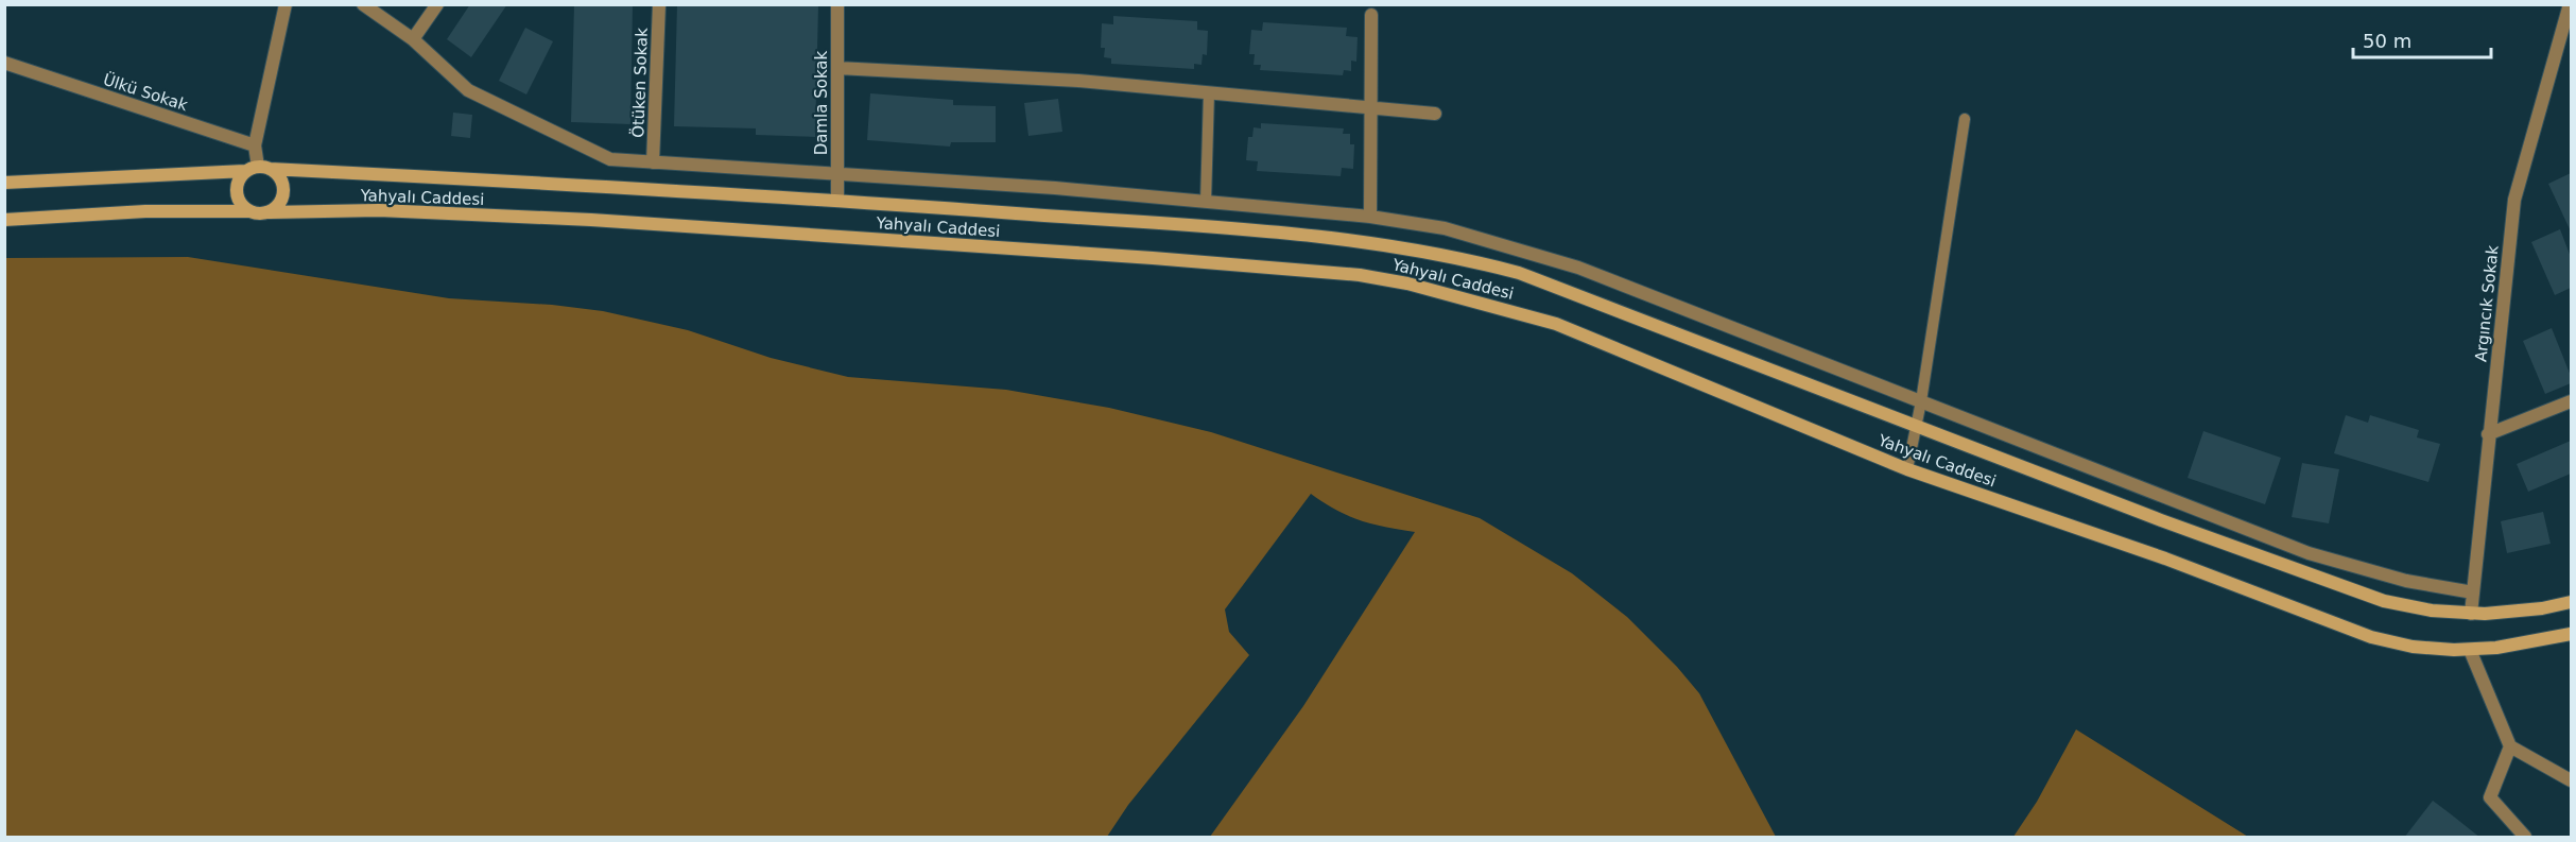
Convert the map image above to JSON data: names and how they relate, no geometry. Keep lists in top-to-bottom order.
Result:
{
  "streets": {
    "main road": ["Yahyalı Caddesi"],
    "street": [
      "Ötüken Sokak",
      "Ülkü Sokak",
      "Damla Sokak",
      "Argıncık Sokak"
    ]
  },
  "crossings": [
    ["Damla Sokak", "Yahyalı Caddesi"],
    ["Yahyalı Caddesi", "Argıncık Sokak"]
  ],
  "scale_bar": "50 m"
}
